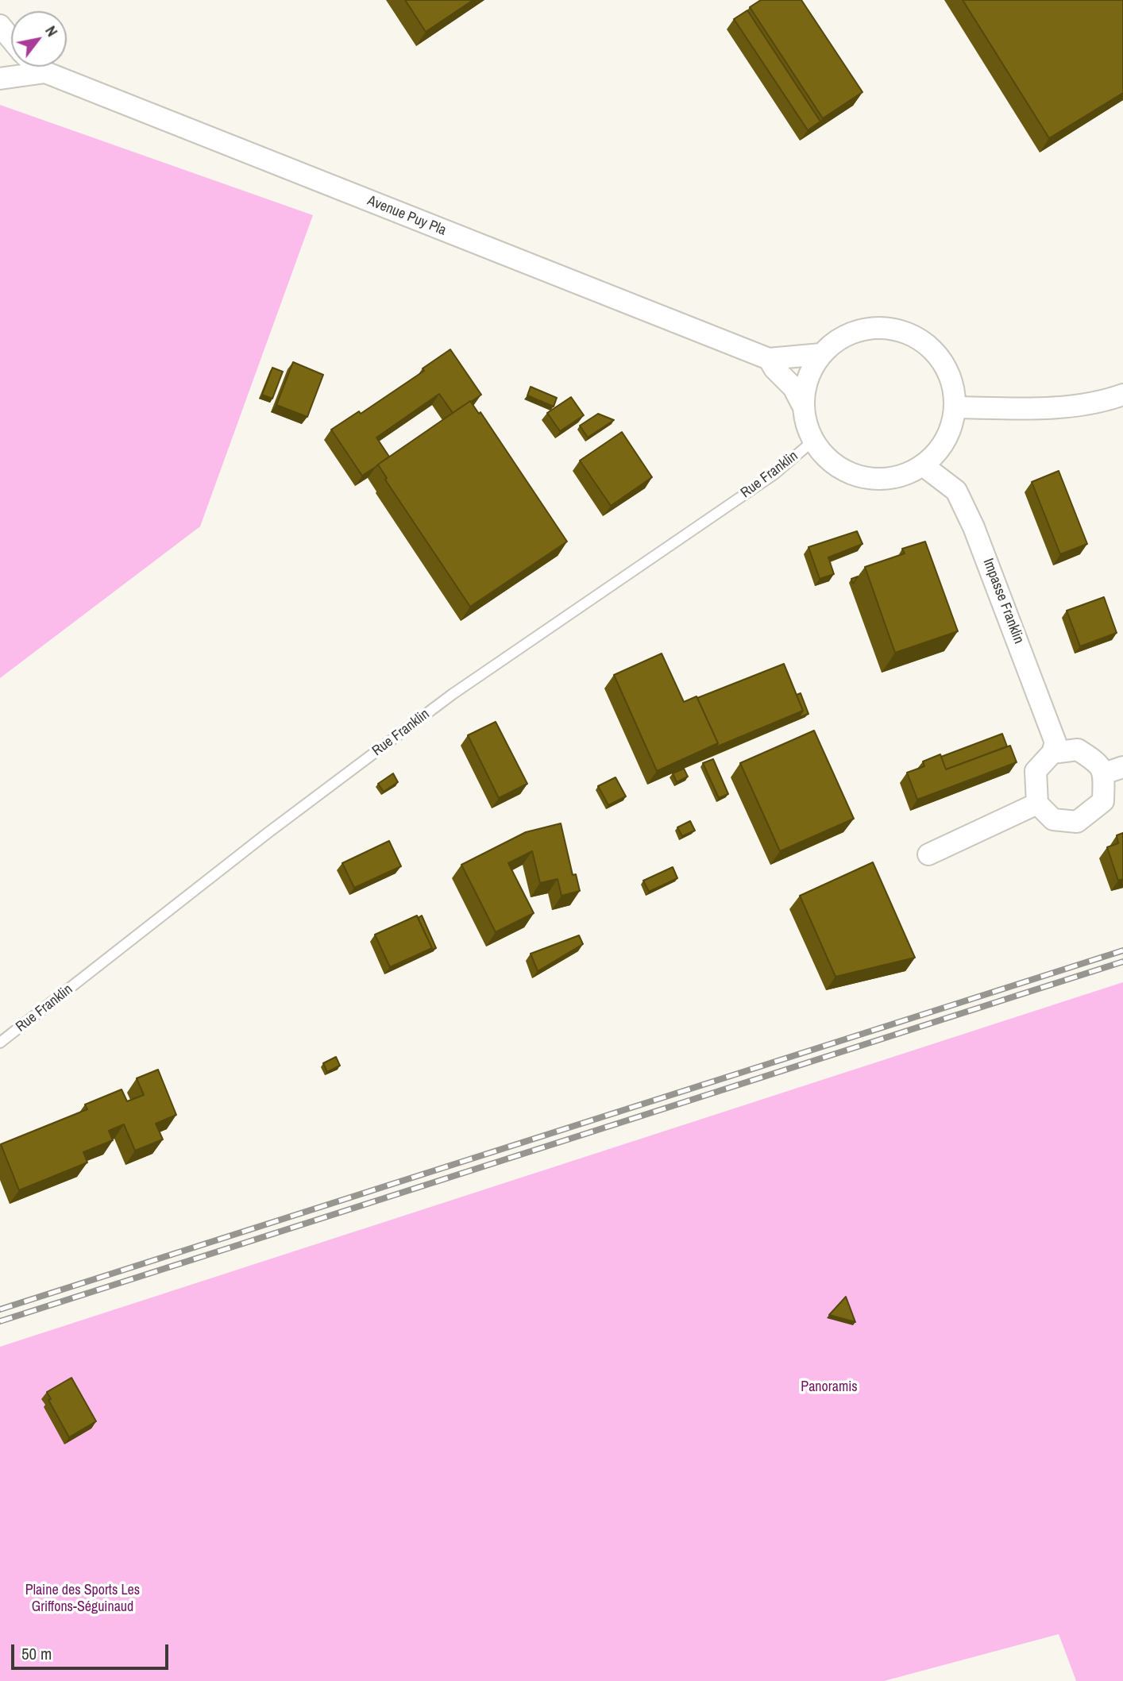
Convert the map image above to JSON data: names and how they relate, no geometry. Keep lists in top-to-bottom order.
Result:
{
  "streets": {
    "street": ["Avenue Puy Pla", "Impasse Franklin"],
    "lane": ["Rue Franklin"]
  },
  "crossings": [
    ["Avenue Puy Pla", "Rue Franklin"],
    ["Avenue Puy Pla", "Impasse Franklin"],
    ["Rue Franklin", "Impasse Franklin"]
  ],
  "parks": ["Panoramis", "Plaine des Sports Les Griffons-Séguinaud"],
  "scale_bar": "50 m",
  "north": "top right"
}
